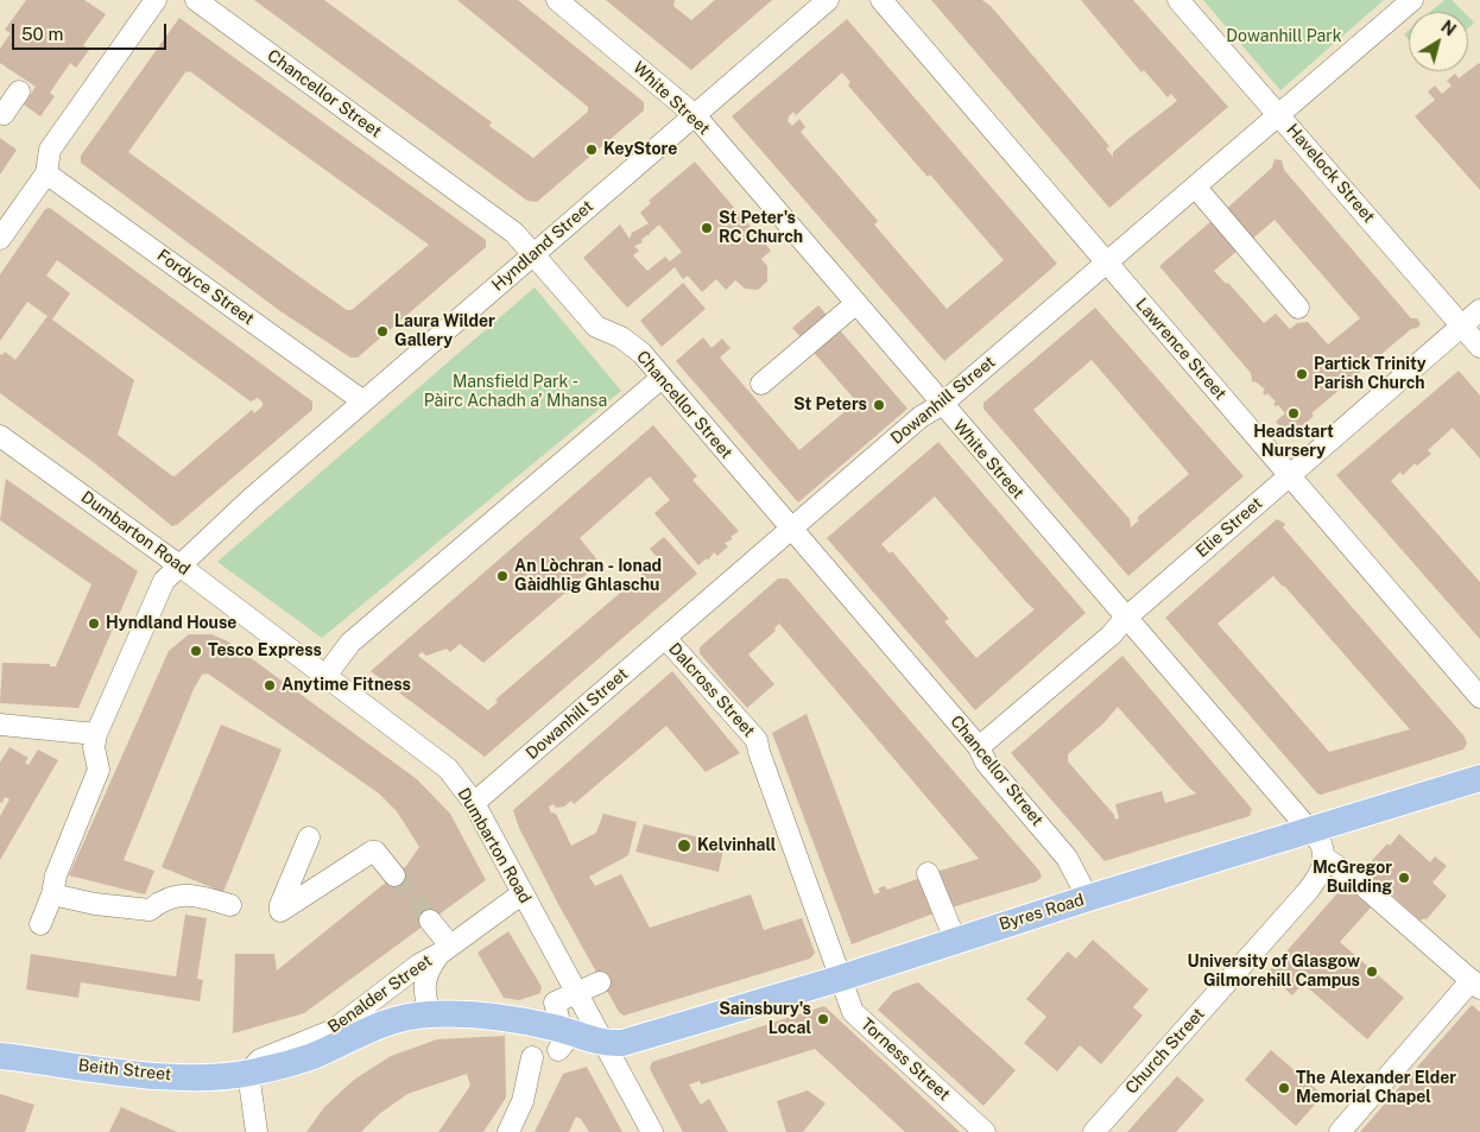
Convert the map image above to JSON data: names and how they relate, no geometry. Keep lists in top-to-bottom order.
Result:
{
  "streets": {
    "main road": ["Byres Road", "Beith Street"],
    "street": [
      "Chancellor Street",
      "White Street",
      "Havelock Street",
      "Hyndland Street",
      "Fordyce Street",
      "Lawrence Street",
      "Dowanhill Street",
      "Elie Street",
      "Dumbarton Road",
      "Dalcross Street",
      "Benalder Street",
      "Church Street",
      "Torness Street"
    ]
  },
  "crossings": [
    ["Chancellor Street", "Hyndland Street"],
    ["Chancellor Street", "Dowanhill Street"],
    ["Chancellor Street", "Elie Street"],
    ["Chancellor Street", "Byres Road"],
    ["White Street", "Hyndland Street"],
    ["White Street", "Dowanhill Street"],
    ["White Street", "Elie Street"],
    ["White Street", "Byres Road"],
    ["Havelock Street", "Dowanhill Street"],
    ["Havelock Street", "Elie Street"],
    ["Hyndland Street", "Fordyce Street"],
    ["Hyndland Street", "Dumbarton Road"],
    ["Lawrence Street", "Dowanhill Street"],
    ["Lawrence Street", "Elie Street"],
    ["Dowanhill Street", "Dumbarton Road"],
    ["Dowanhill Street", "Dalcross Street"],
    ["Dumbarton Road", "Byres Road"],
    ["Dumbarton Road", "Benalder Street"],
    ["Dumbarton Road", "Beith Street"],
    ["Dalcross Street", "Byres Road"],
    ["Dalcross Street", "Torness Street"],
    ["Byres Road", "Torness Street"],
    ["Byres Road", "Beith Street"],
    ["Benalder Street", "Beith Street"]
  ],
  "parks": ["Dowanhill Park", "Mansfield Park - Pàirc Achadh a' Mhansa"],
  "places": [
    "KeyStore",
    "St Peter's RC Church",
    "Laura Wilder Gallery",
    "Partick Trinity Parish Church",
    "St Peters",
    "Headstart Nursery",
    "An Lòchran - Ionad Gàidhlig Ghlaschu",
    "Hyndland House",
    "Tesco Express",
    "Anytime Fitness",
    "Kelvinhall",
    "McGregor Building",
    "University of Glasgow Gilmorehill Campus",
    "Sainsbury's Local",
    "The Alexander Elder Memorial Chapel"
  ],
  "scale_bar": "50 m",
  "north": "top right"
}
